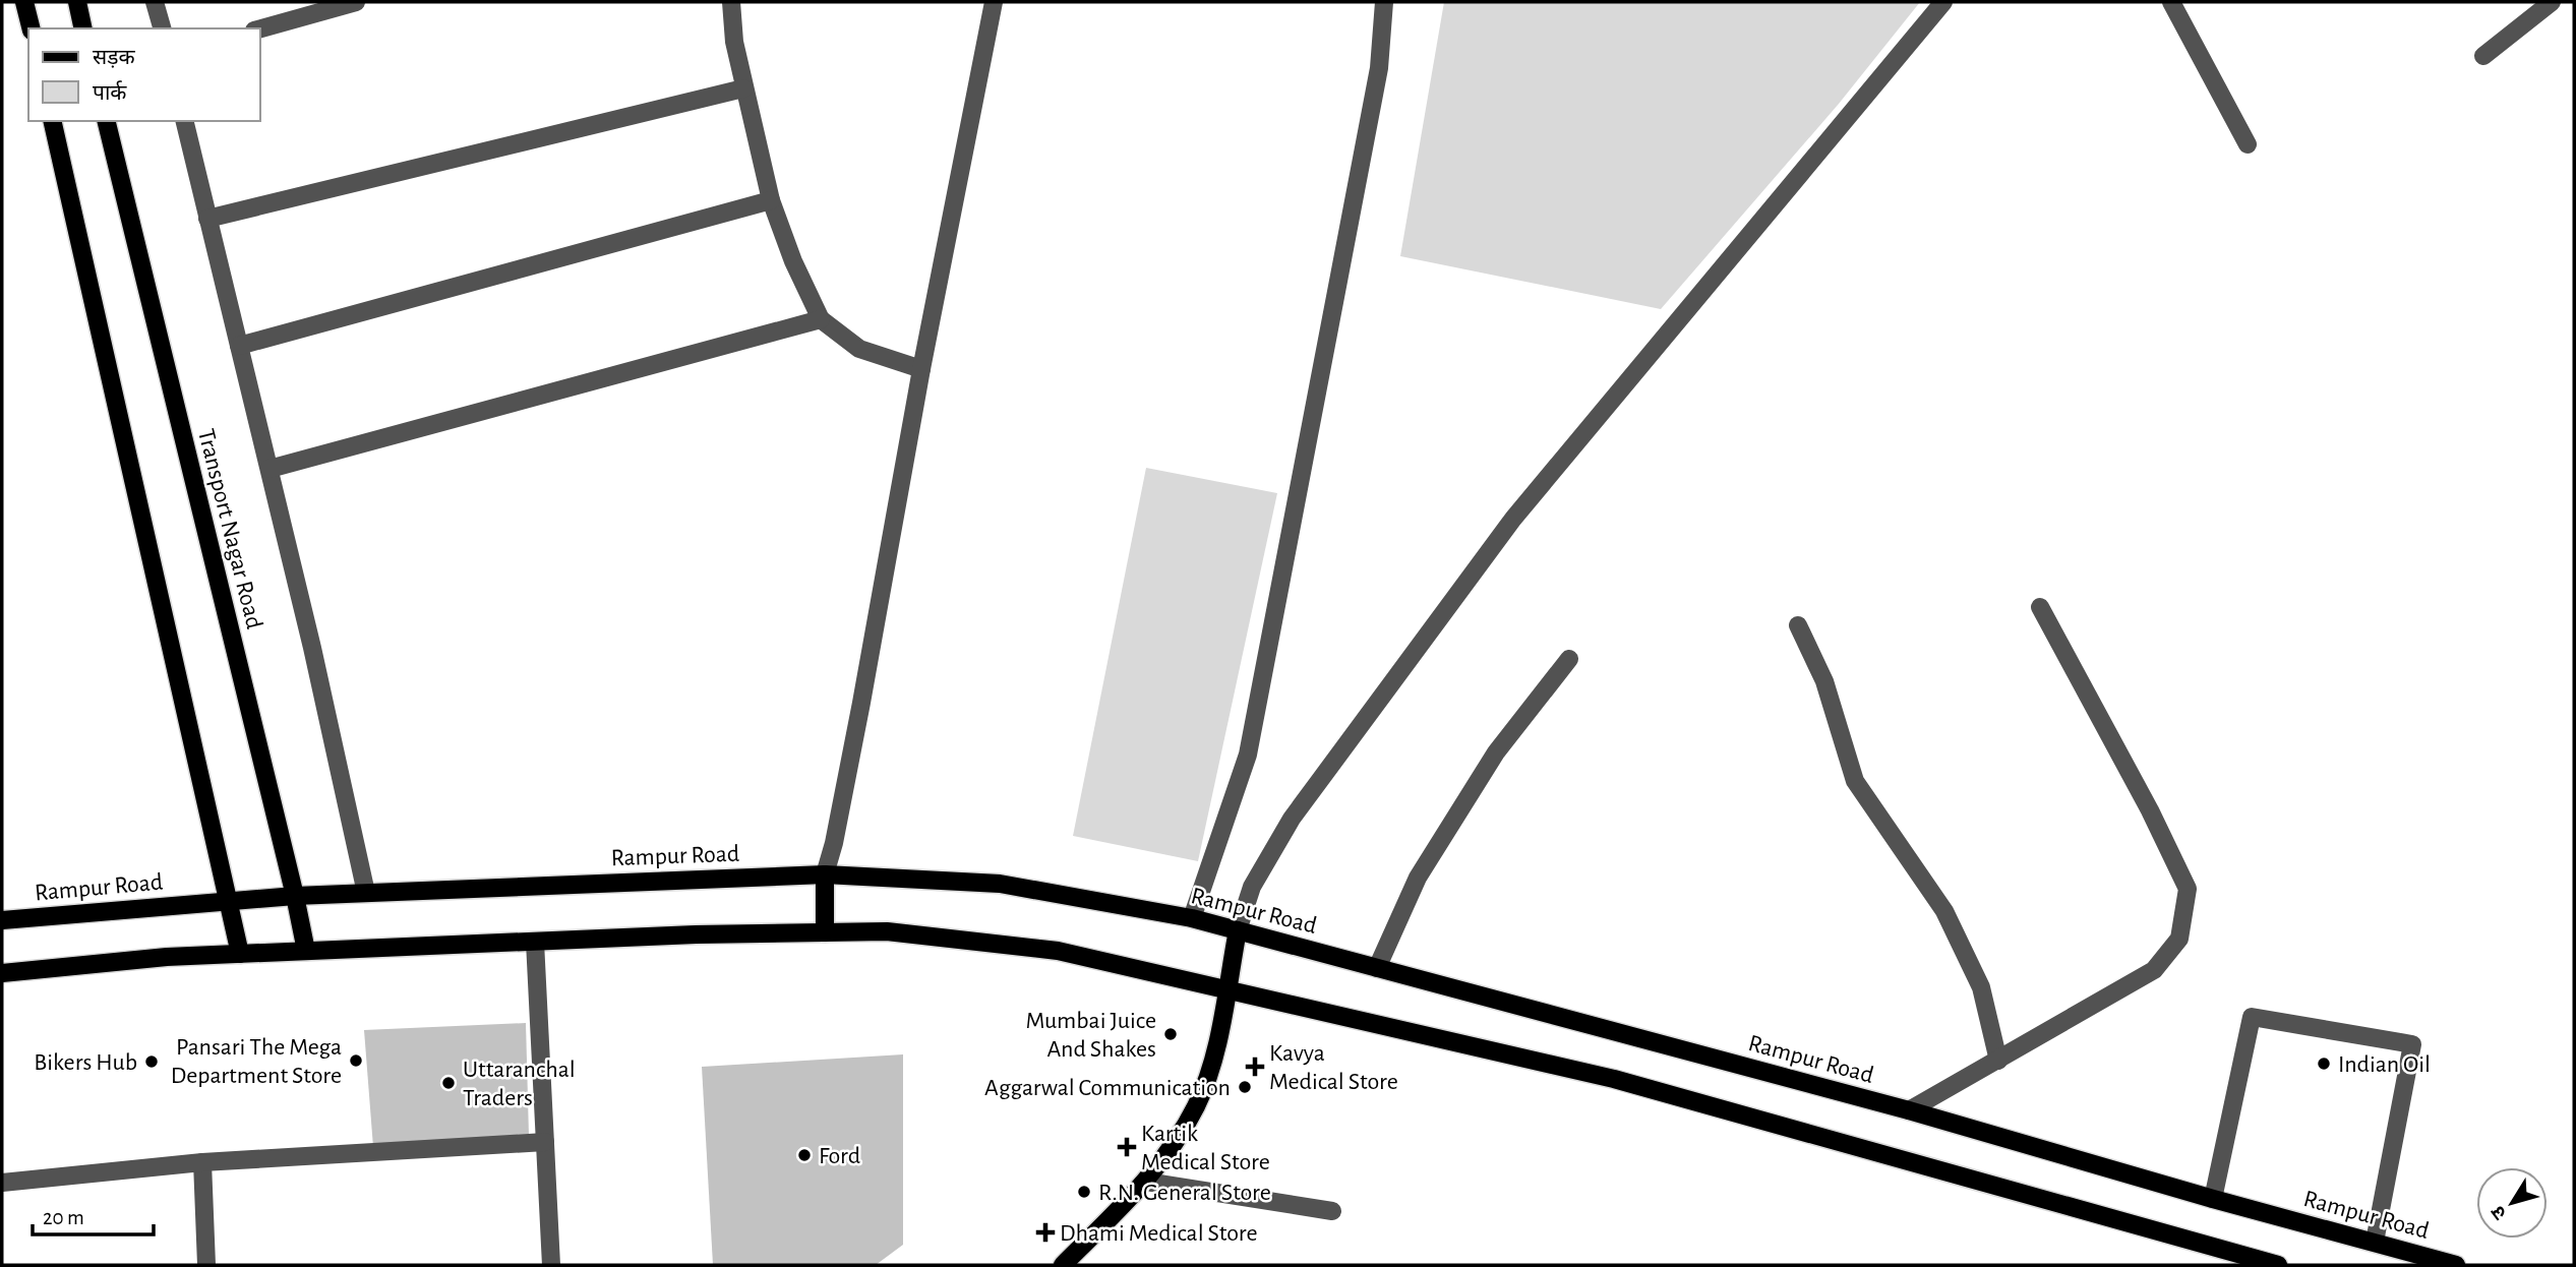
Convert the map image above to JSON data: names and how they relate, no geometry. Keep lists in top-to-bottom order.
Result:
{
  "streets": {
    "main road": ["Transport Nagar Road", "Rampur Road"]
  },
  "crossings": [
    ["Transport Nagar Road", "Rampur Road"]
  ],
  "places": {
    "other": [
      "Mumbai Juice And Shakes",
      "Pansari The Mega Department Store",
      "Bikers Hub",
      "Indian Oil",
      "Uttaranchal Traders",
      "Aggarwal Communication",
      "Ford",
      "R.N. General Store"
    ],
    "health": ["Kavya Medical Store", "Kartik Medical Store", "Dhami Medical Store"]
  },
  "legend": ["सड़क", "पार्क"],
  "scale_bar": "20 m",
  "north": "bottom left"
}
